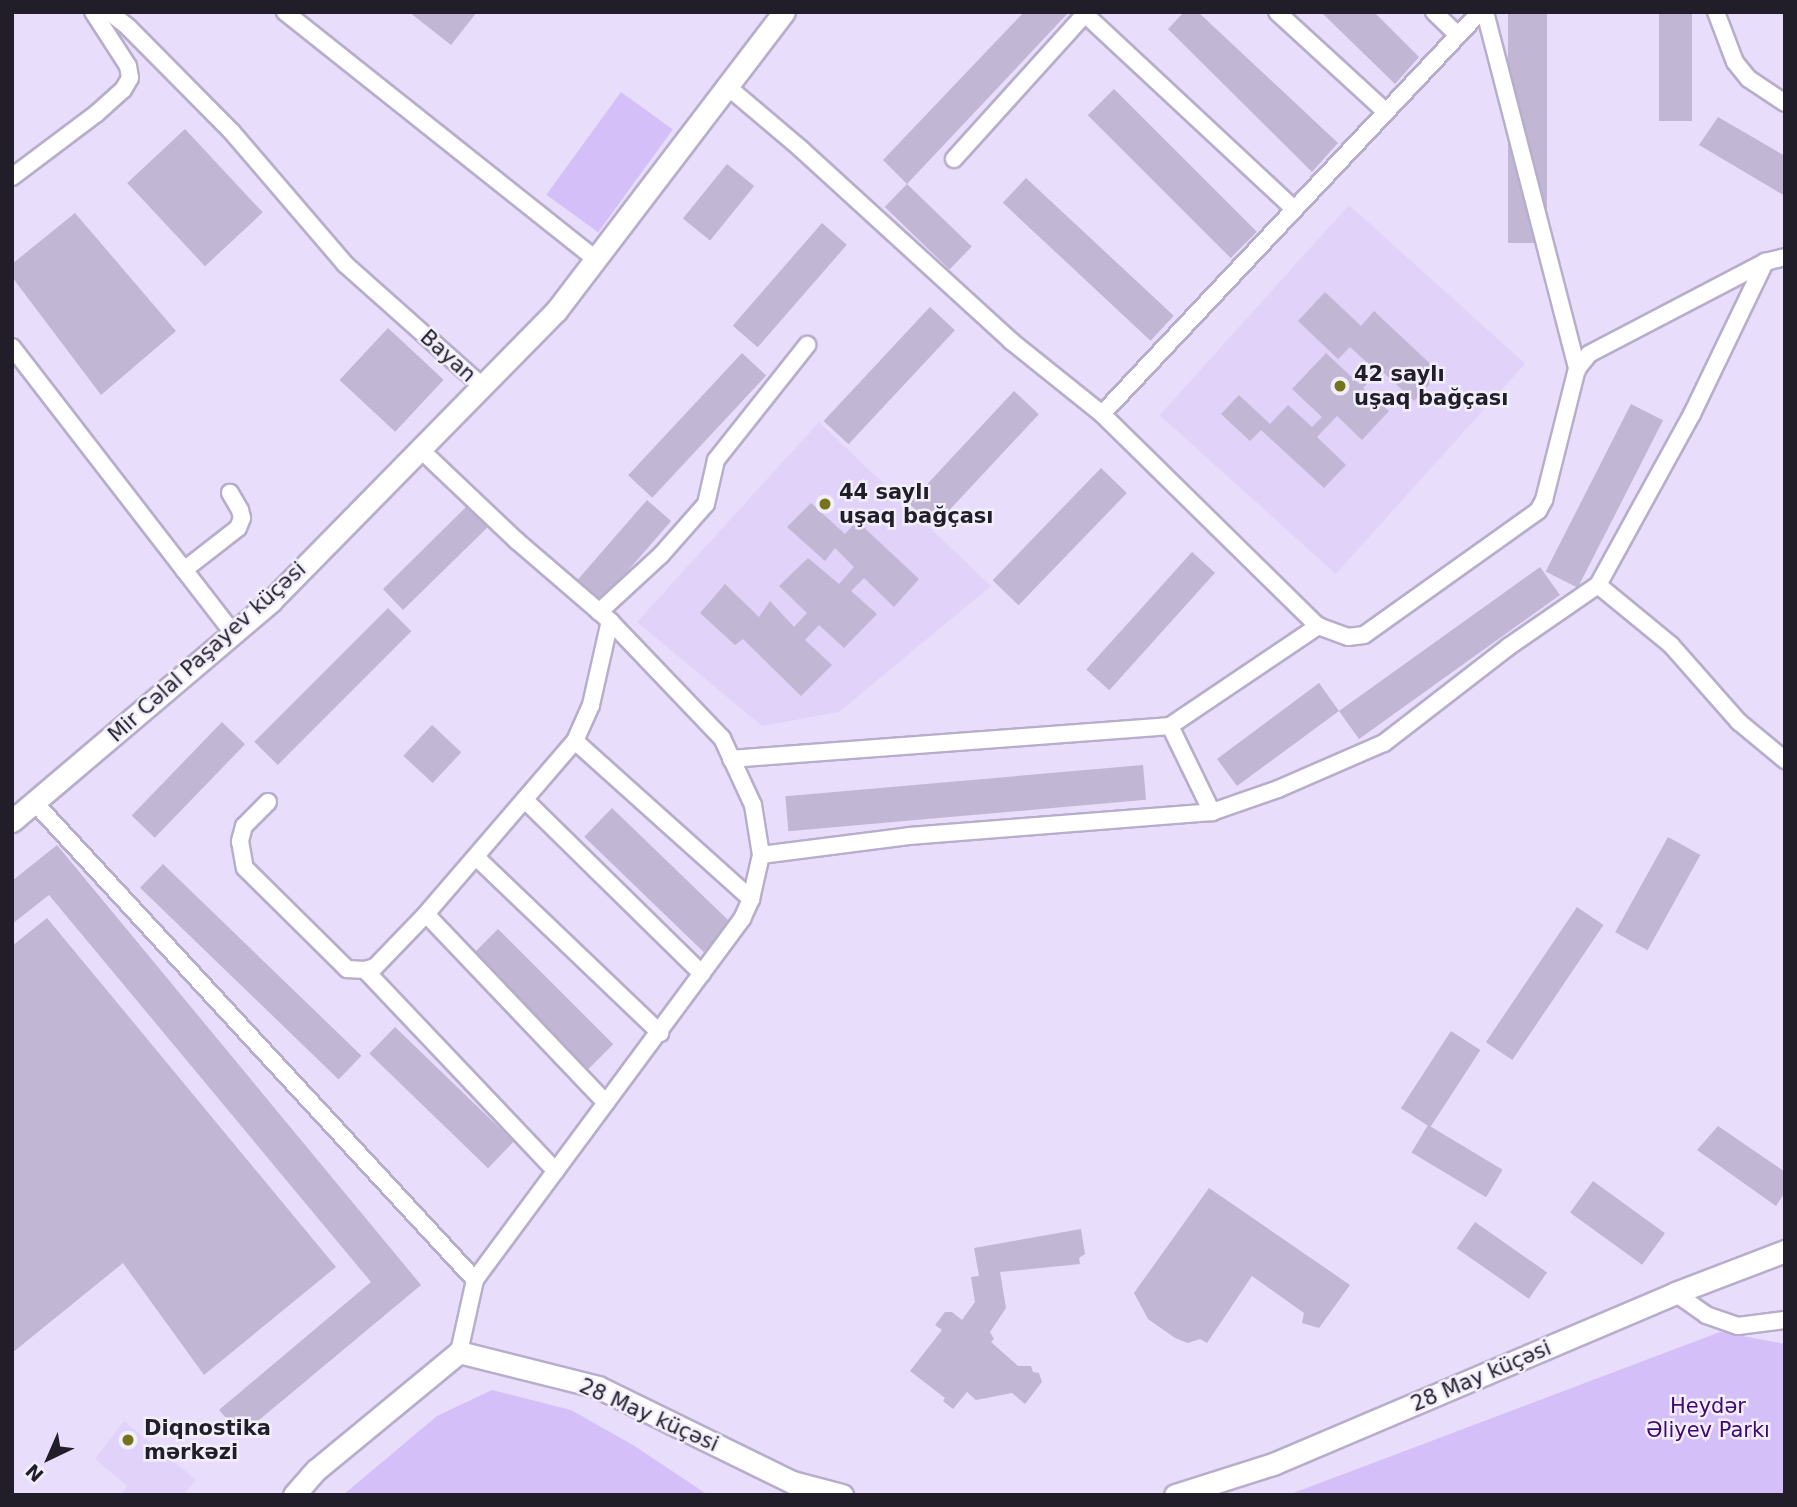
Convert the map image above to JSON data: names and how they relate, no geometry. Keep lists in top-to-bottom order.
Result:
{
  "streets": {
    "main road": ["Bayan", "Mir Cəlal Paşayev küçəsi", "28 May küçəsi"]
  },
  "crossings": [
    ["Bayan", "Mir Cəlal Paşayev küçəsi"]
  ],
  "parks": ["Heydər Əliyev Parkı"],
  "places": ["42 saylı uşaq bağçası", "44 saylı uşaq bağçası", "Diqnostika mərkəzi"],
  "north": "bottom left"
}
